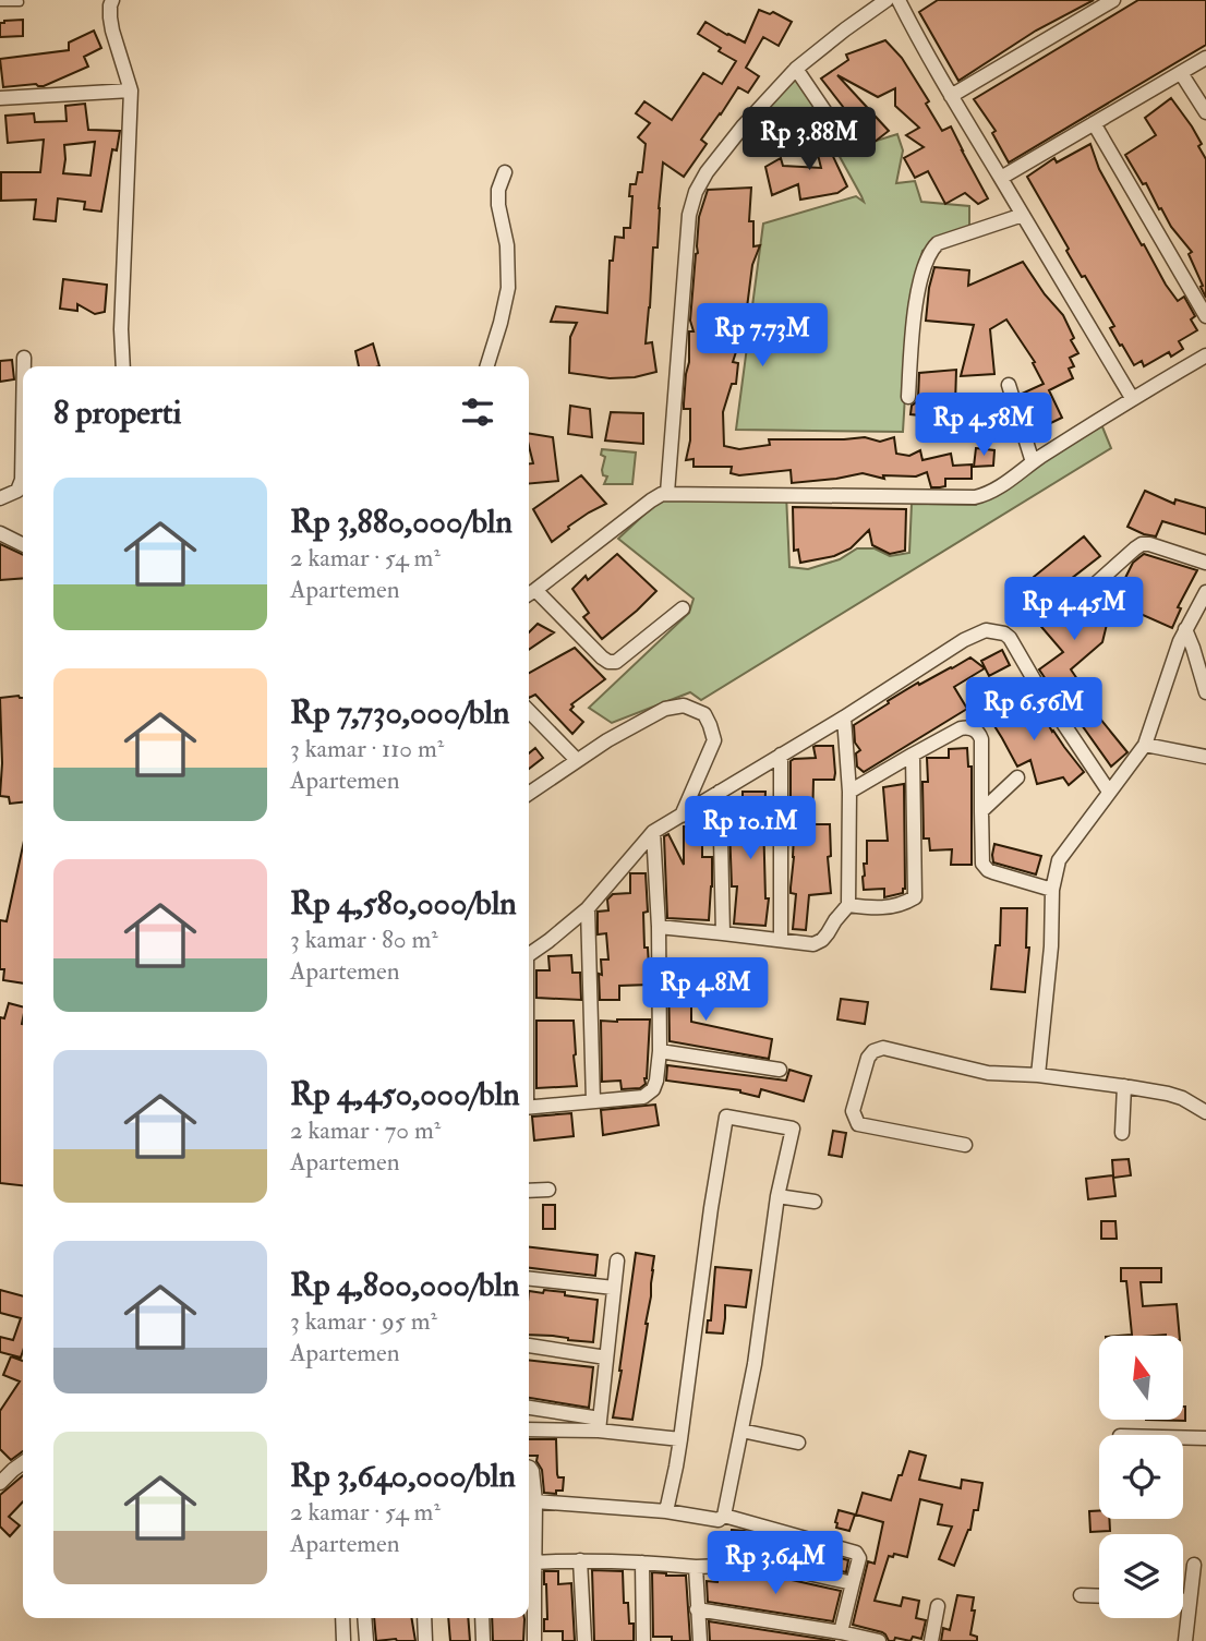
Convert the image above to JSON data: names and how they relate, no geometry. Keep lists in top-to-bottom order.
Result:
{
  "north": "top",
  "page": {
    "price": [
      "Rp 3.88M",
      "Rp 7.73M",
      "Rp 4.58M",
      "Rp 4.45M",
      "Rp 6.56M",
      "Rp 10.1M",
      "Rp 4.8M",
      "Rp 3.64M"
    ],
    "heading": "8 properti",
    "list": [
      {
        "name": "Rp 3,880,000/bln",
        "note": "2 kamar · 54 m² · Apartemen"
      },
      {
        "name": "Rp 7,730,000/bln",
        "note": "3 kamar · 110 m² · Apartemen"
      },
      {
        "name": "Rp 4,580,000/bln",
        "note": "3 kamar · 80 m² · Apartemen"
      },
      {
        "name": "Rp 4,450,000/bln",
        "note": "2 kamar · 70 m² · Apartemen"
      },
      {
        "name": "Rp 4,800,000/bln",
        "note": "3 kamar · 95 m² · Apartemen"
      },
      {
        "name": "Rp 3,640,000/bln",
        "note": "2 kamar · 54 m² · Apartemen"
      }
    ]
  }
}
